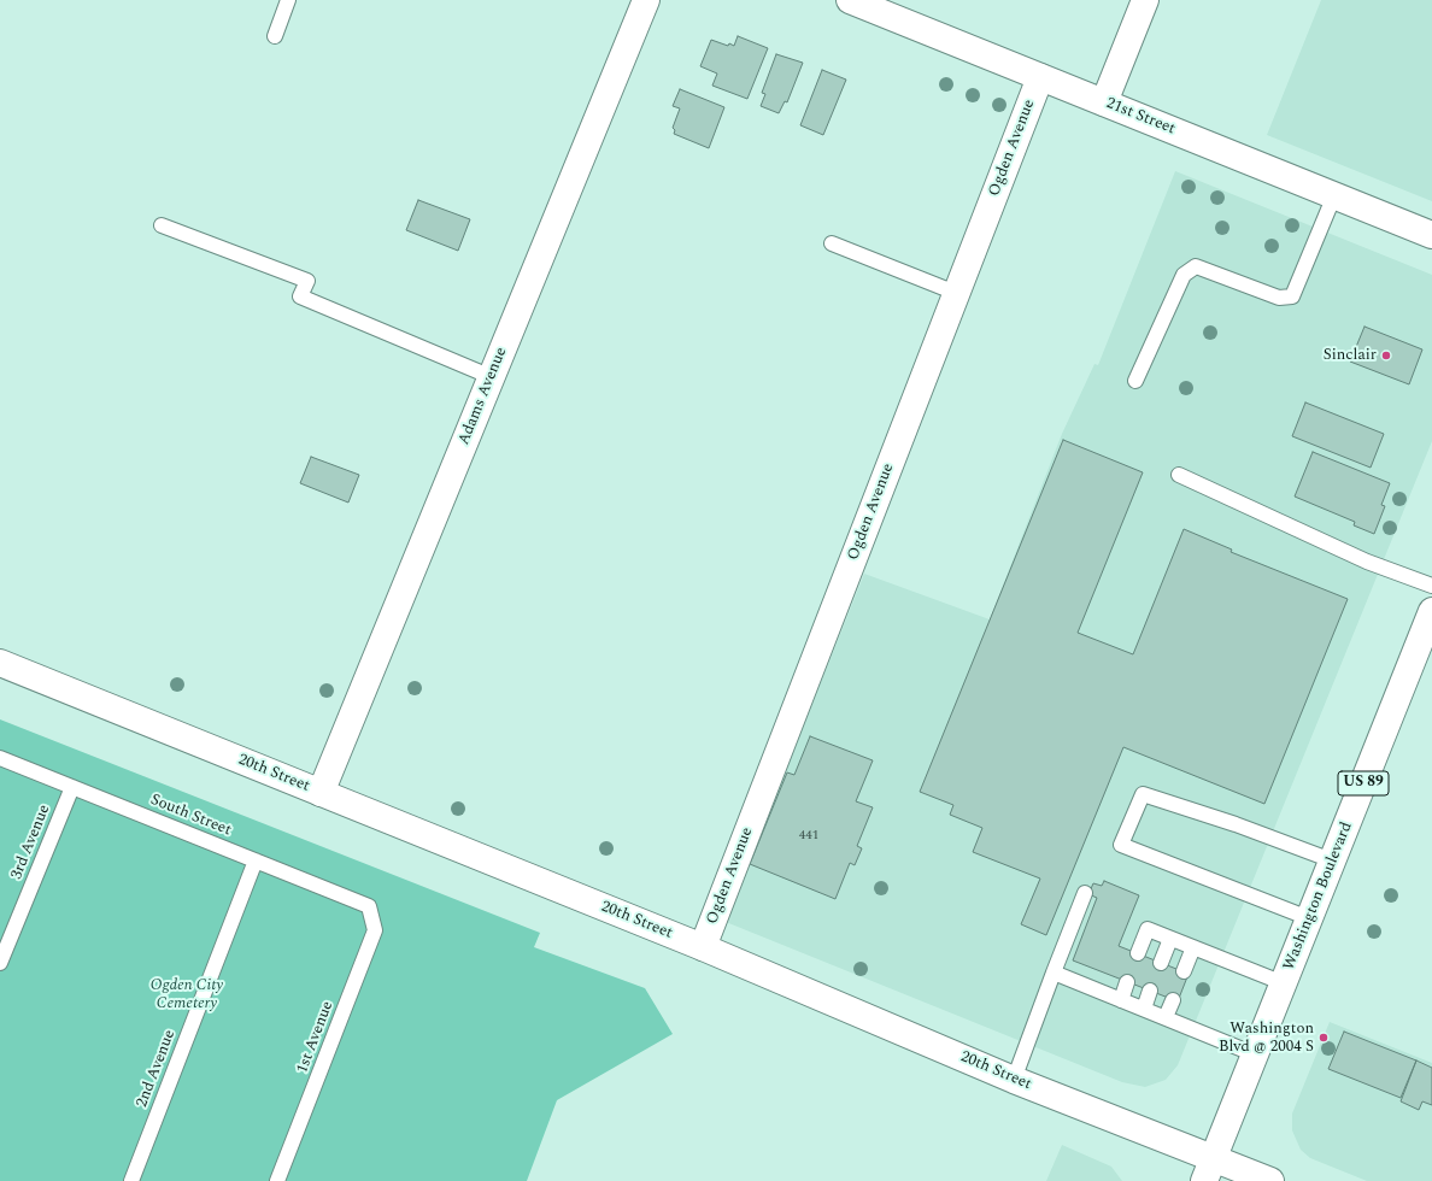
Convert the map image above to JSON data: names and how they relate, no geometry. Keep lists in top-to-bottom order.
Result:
{
  "streets": {
    "street": [
      "21st Street",
      "Ogden Avenue",
      "Adams Avenue",
      "20th Street",
      "US 89",
      "Washington Boulevard"
    ],
    "lane": [
      "South Street",
      "3rd Avenue",
      "1st Avenue",
      "2nd Avenue"
    ]
  },
  "crossings": [
    ["21st Street", "Ogden Avenue"],
    ["Ogden Avenue", "20th Street"],
    ["Adams Avenue", "20th Street"],
    ["20th Street", "Washington Boulevard"],
    ["South Street", "3rd Avenue"],
    ["South Street", "1st Avenue"],
    ["South Street", "2nd Avenue"]
  ],
  "parks": ["Ogden City Cemetery"],
  "places": ["Sinclair", "Washington Blvd @ 2004 S"],
  "house_numbers": ["441"]
}
